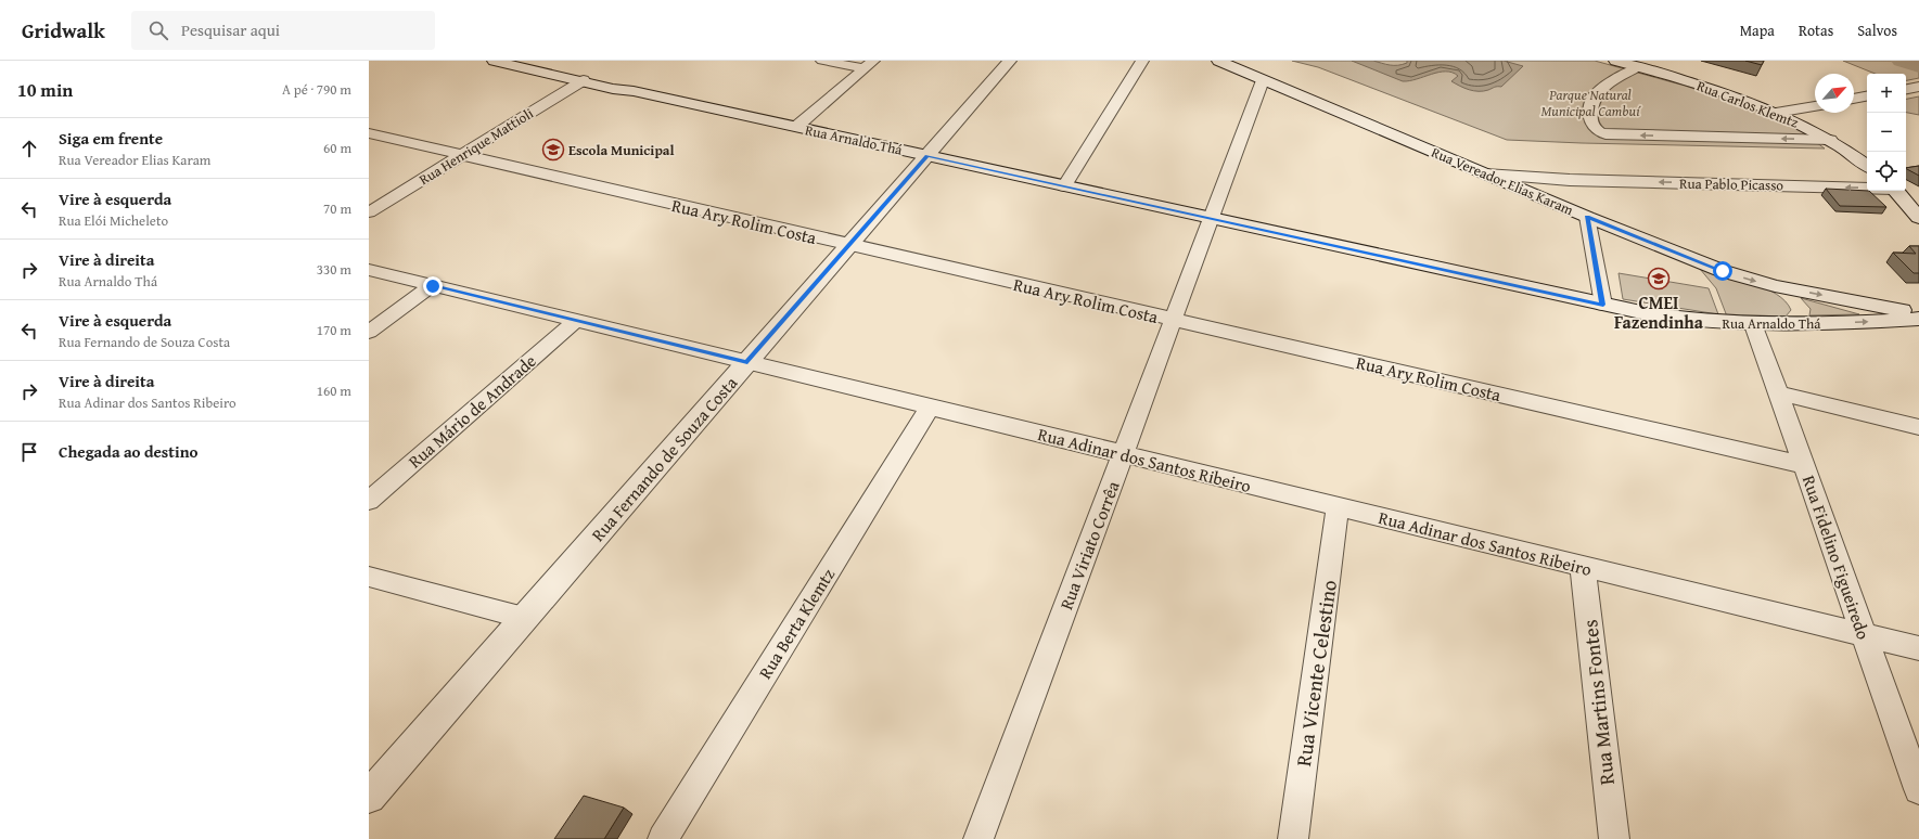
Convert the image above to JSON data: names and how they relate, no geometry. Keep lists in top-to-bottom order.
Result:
{
  "streets": {
    "main road": [
      "Rua Carlos Klemtz",
      "Rua Arnaldo Thá",
      "Rua Vereador Elias Karam",
      "Rua Pablo Picasso",
      "Rua Fernando de Souza Costa"
    ],
    "street": [
      "Rua Henrique Mattioli",
      "Rua Ary Rolim Costa",
      "Rua Mário de Andrade",
      "Rua Adinar dos Santos Ribeiro",
      "Rua Viriato Corrêa",
      "Rua Fidelino Figueiredo",
      "Rua Berta Klemtz",
      "Rua Vicente Celestino",
      "Rua Martins Fontes"
    ]
  },
  "crossings": [
    ["Rua Arnaldo Thá", "Rua Henrique Mattioli"],
    ["Rua Arnaldo Thá", "Rua Fernando de Souza Costa"],
    ["Rua Arnaldo Thá", "Rua Viriato Corrêa"],
    ["Rua Arnaldo Thá", "Rua Fidelino Figueiredo"],
    ["Rua Henrique Mattioli", "Rua Ary Rolim Costa"],
    ["Rua Vereador Elias Karam", "Rua Pablo Picasso"],
    ["Rua Vereador Elias Karam", "Rua Viriato Corrêa"],
    ["Rua Ary Rolim Costa", "Rua Fernando de Souza Costa"],
    ["Rua Ary Rolim Costa", "Rua Viriato Corrêa"],
    ["Rua Ary Rolim Costa", "Rua Fidelino Figueiredo"],
    ["Rua Mário de Andrade", "Rua Adinar dos Santos Ribeiro"],
    ["Rua Fernando de Souza Costa", "Rua Adinar dos Santos Ribeiro"],
    ["Rua Adinar dos Santos Ribeiro", "Rua Viriato Corrêa"],
    ["Rua Adinar dos Santos Ribeiro", "Rua Fidelino Figueiredo"],
    ["Rua Adinar dos Santos Ribeiro", "Rua Berta Klemtz"],
    ["Rua Adinar dos Santos Ribeiro", "Rua Vicente Celestino"],
    ["Rua Adinar dos Santos Ribeiro", "Rua Martins Fontes"]
  ],
  "one_way": ["Rua Vereador Elias Karam", "Rua Pablo Picasso"],
  "parks": ["Parque Natural Municipal Cambuí"],
  "places": {
    "school or university": ["Escola Municipal", "CMEI Fazendinha"]
  },
  "north": "top right",
  "page": {
    "header": "Gridwalk",
    "search": "Pesquisar aqui",
    "nav": ["Mapa", "Rotas", "Salvos"],
    "heading": ["10 min", "A pé · 790 m"],
    "map_buttons": ["+", "−"],
    "list": [
      ["Siga em frente", "Rua Vereador Elias Karam", "60 m"],
      ["Vire à esquerda", "Rua Elói Micheleto", "70 m"],
      ["Vire à direita", "Rua Arnaldo Thá", "330 m"],
      ["Vire à esquerda", "Rua Fernando de Souza Costa", "170 m"],
      ["Vire à direita", "Rua Adinar dos Santos Ribeiro", "160 m"],
      "Chegada ao destino"
    ]
  }
}
